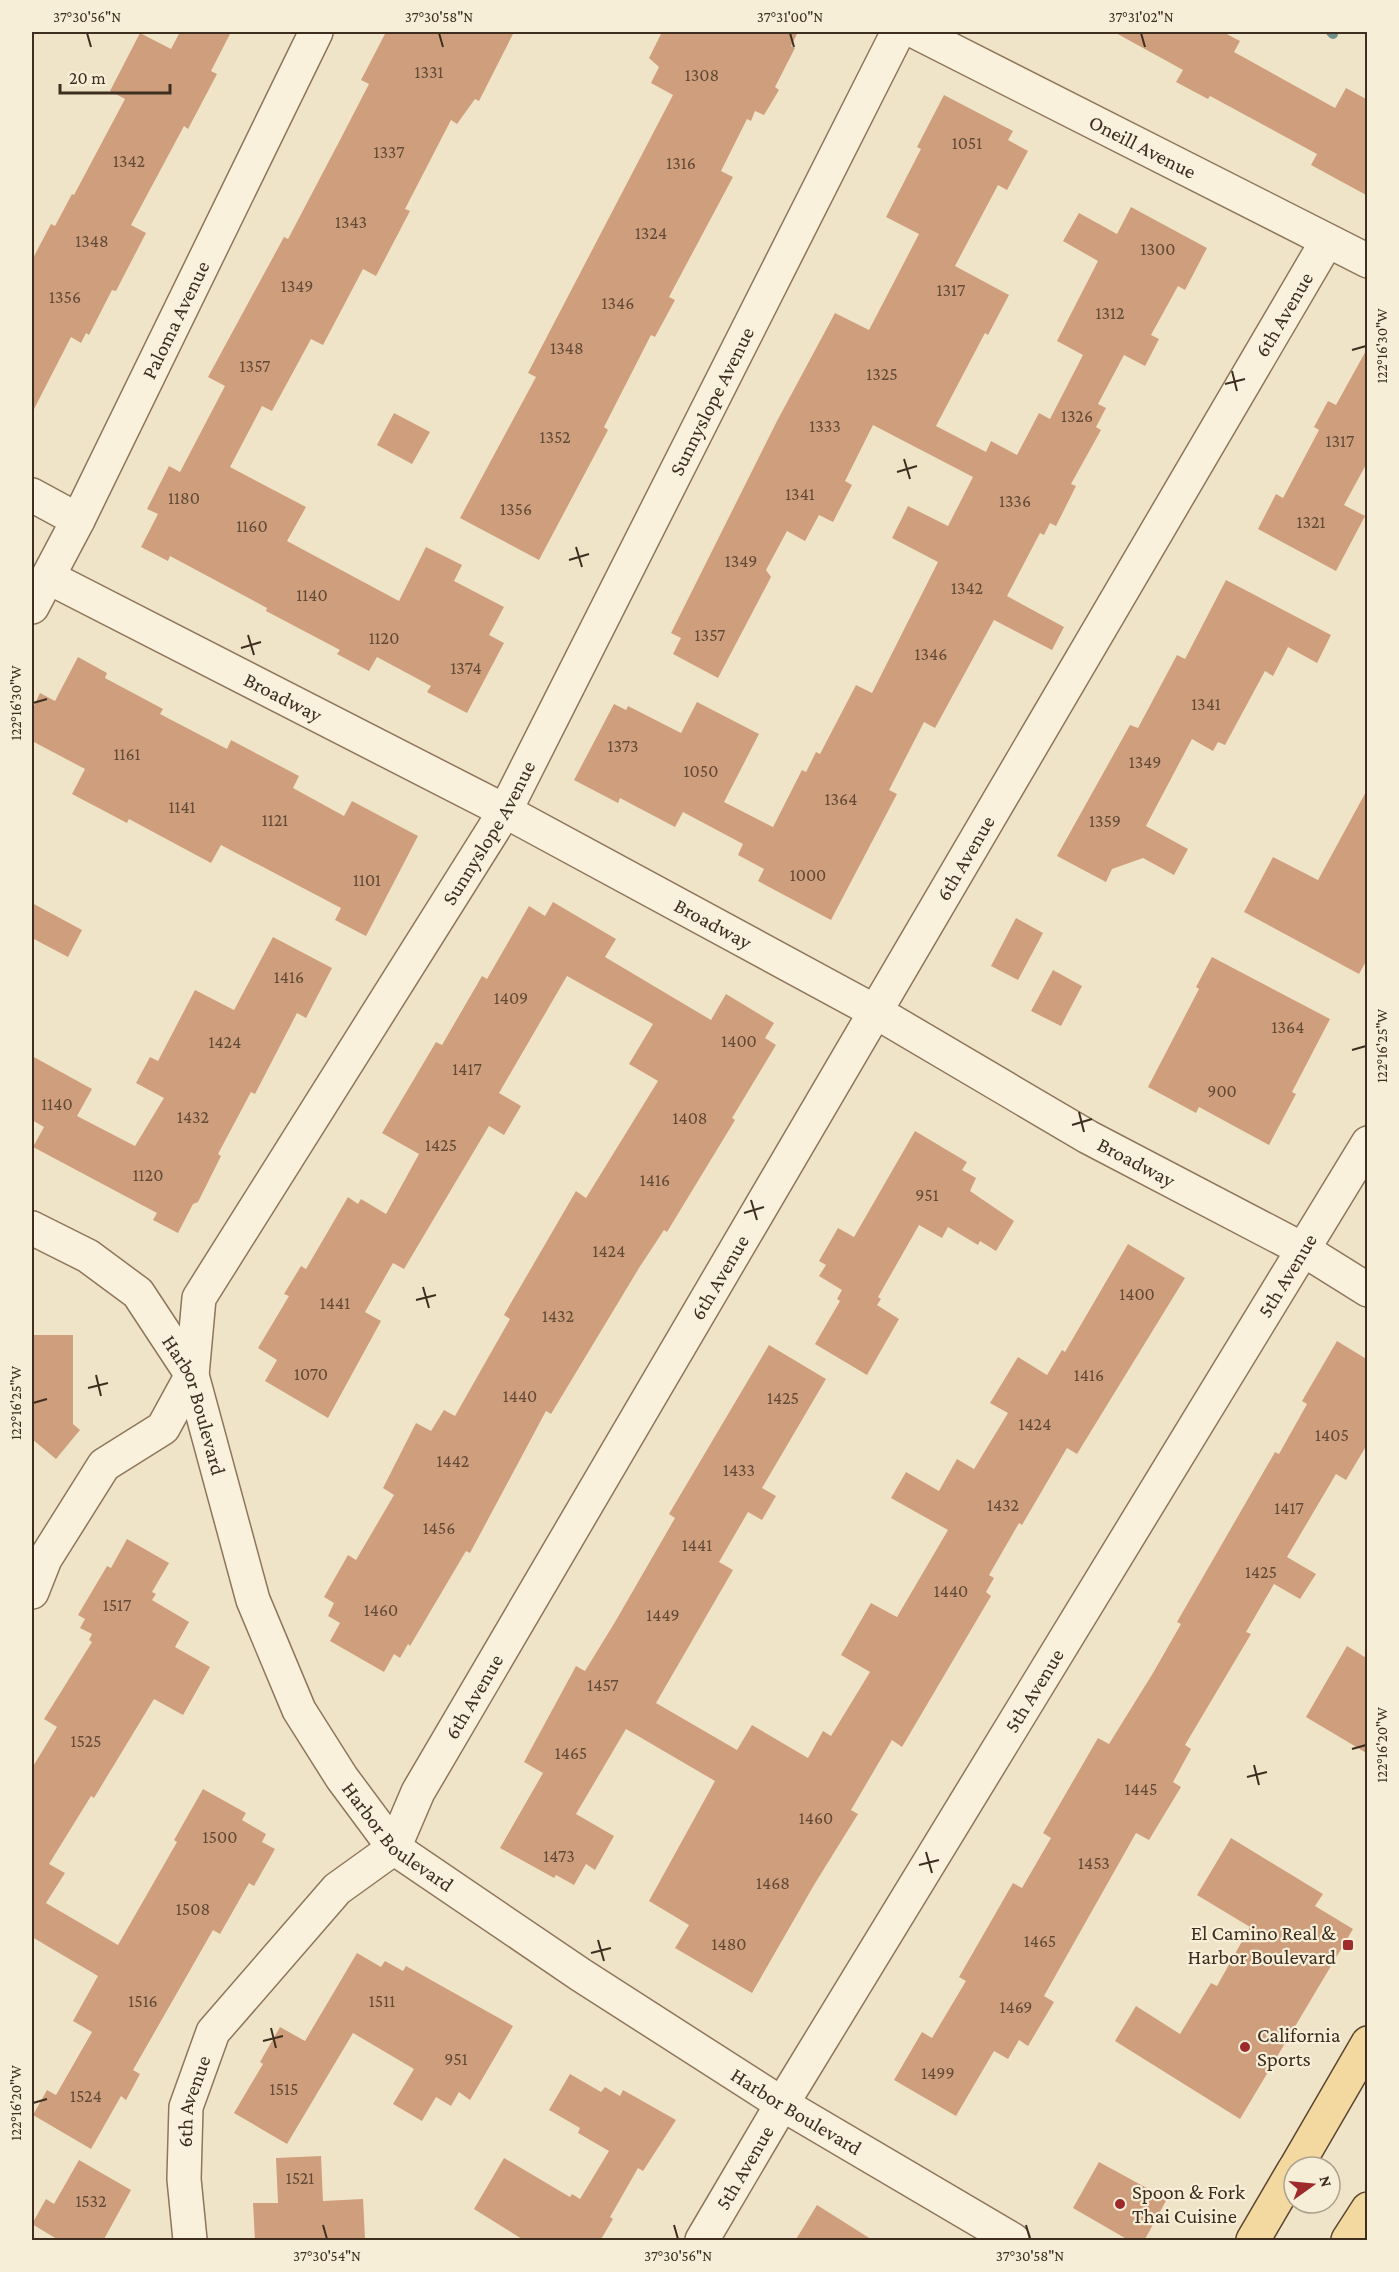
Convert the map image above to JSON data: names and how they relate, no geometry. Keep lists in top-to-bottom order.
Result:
{
  "streets": {
    "street": [
      "Oneill Avenue",
      "6th Avenue",
      "Paloma Avenue",
      "Sunnyslope Avenue",
      "Broadway",
      "5th Avenue",
      "Harbor Boulevard"
    ]
  },
  "crossings": [
    ["Oneill Avenue", "6th Avenue"],
    ["6th Avenue", "Broadway"],
    ["6th Avenue", "Harbor Boulevard"],
    ["Paloma Avenue", "Broadway"],
    ["Sunnyslope Avenue", "Broadway"],
    ["Sunnyslope Avenue", "Harbor Boulevard"],
    ["Broadway", "5th Avenue"],
    ["5th Avenue", "Harbor Boulevard"]
  ],
  "places": {
    "transit": ["El Camino Real & Harbor Boulevard"],
    "other": ["California Sports", "Spoon & Fork Thai Cuisine"]
  },
  "house_numbers": [
    "1331",
    "1308",
    "1051",
    "1337",
    "1342",
    "1316",
    "1343",
    "1324",
    "1348",
    "1300",
    "1349",
    "1317",
    "1356",
    "1346",
    "1312",
    "1348",
    "1357",
    "1325",
    "1326",
    "1333",
    "1352",
    "1317",
    "1341",
    "1180",
    "1336",
    "1356",
    "1321",
    "1160",
    "1349",
    "1342",
    "1140",
    "1357",
    "1120",
    "1346",
    "1374",
    "1341",
    "1373",
    "1161",
    "1349",
    "1050",
    "1364",
    "1141",
    "1121",
    "1359",
    "1000",
    "1101",
    "1416",
    "1409",
    "1364",
    "1400",
    "1424",
    "1417",
    "900",
    "1140",
    "1432",
    "1408",
    "1425",
    "1120",
    "1416",
    "951",
    "1424",
    "1400",
    "1441",
    "1432",
    "1070",
    "1416",
    "1440",
    "1425",
    "1424",
    "1405",
    "1442",
    "1433",
    "1432",
    "1417",
    "1456",
    "1441",
    "1425",
    "1440",
    "1517",
    "1460",
    "1449",
    "1457",
    "1525",
    "1465",
    "1445",
    "1460",
    "1500",
    "1473",
    "1453",
    "1468",
    "1508",
    "1465",
    "1480",
    "1516",
    "1511",
    "1469",
    "951",
    "1499",
    "1515",
    "1524",
    "1521",
    "1532"
  ],
  "scale_bar": "20 m",
  "north": "right",
  "coordinates": [
    "37°30'56\"N",
    "37°30'58\"N",
    "37°31'00\"N",
    "37°31'02\"N",
    "122°16'30\"W",
    "122°16'25\"W",
    "122°16'20\"W",
    "37°30'54\"N"
  ]
}
